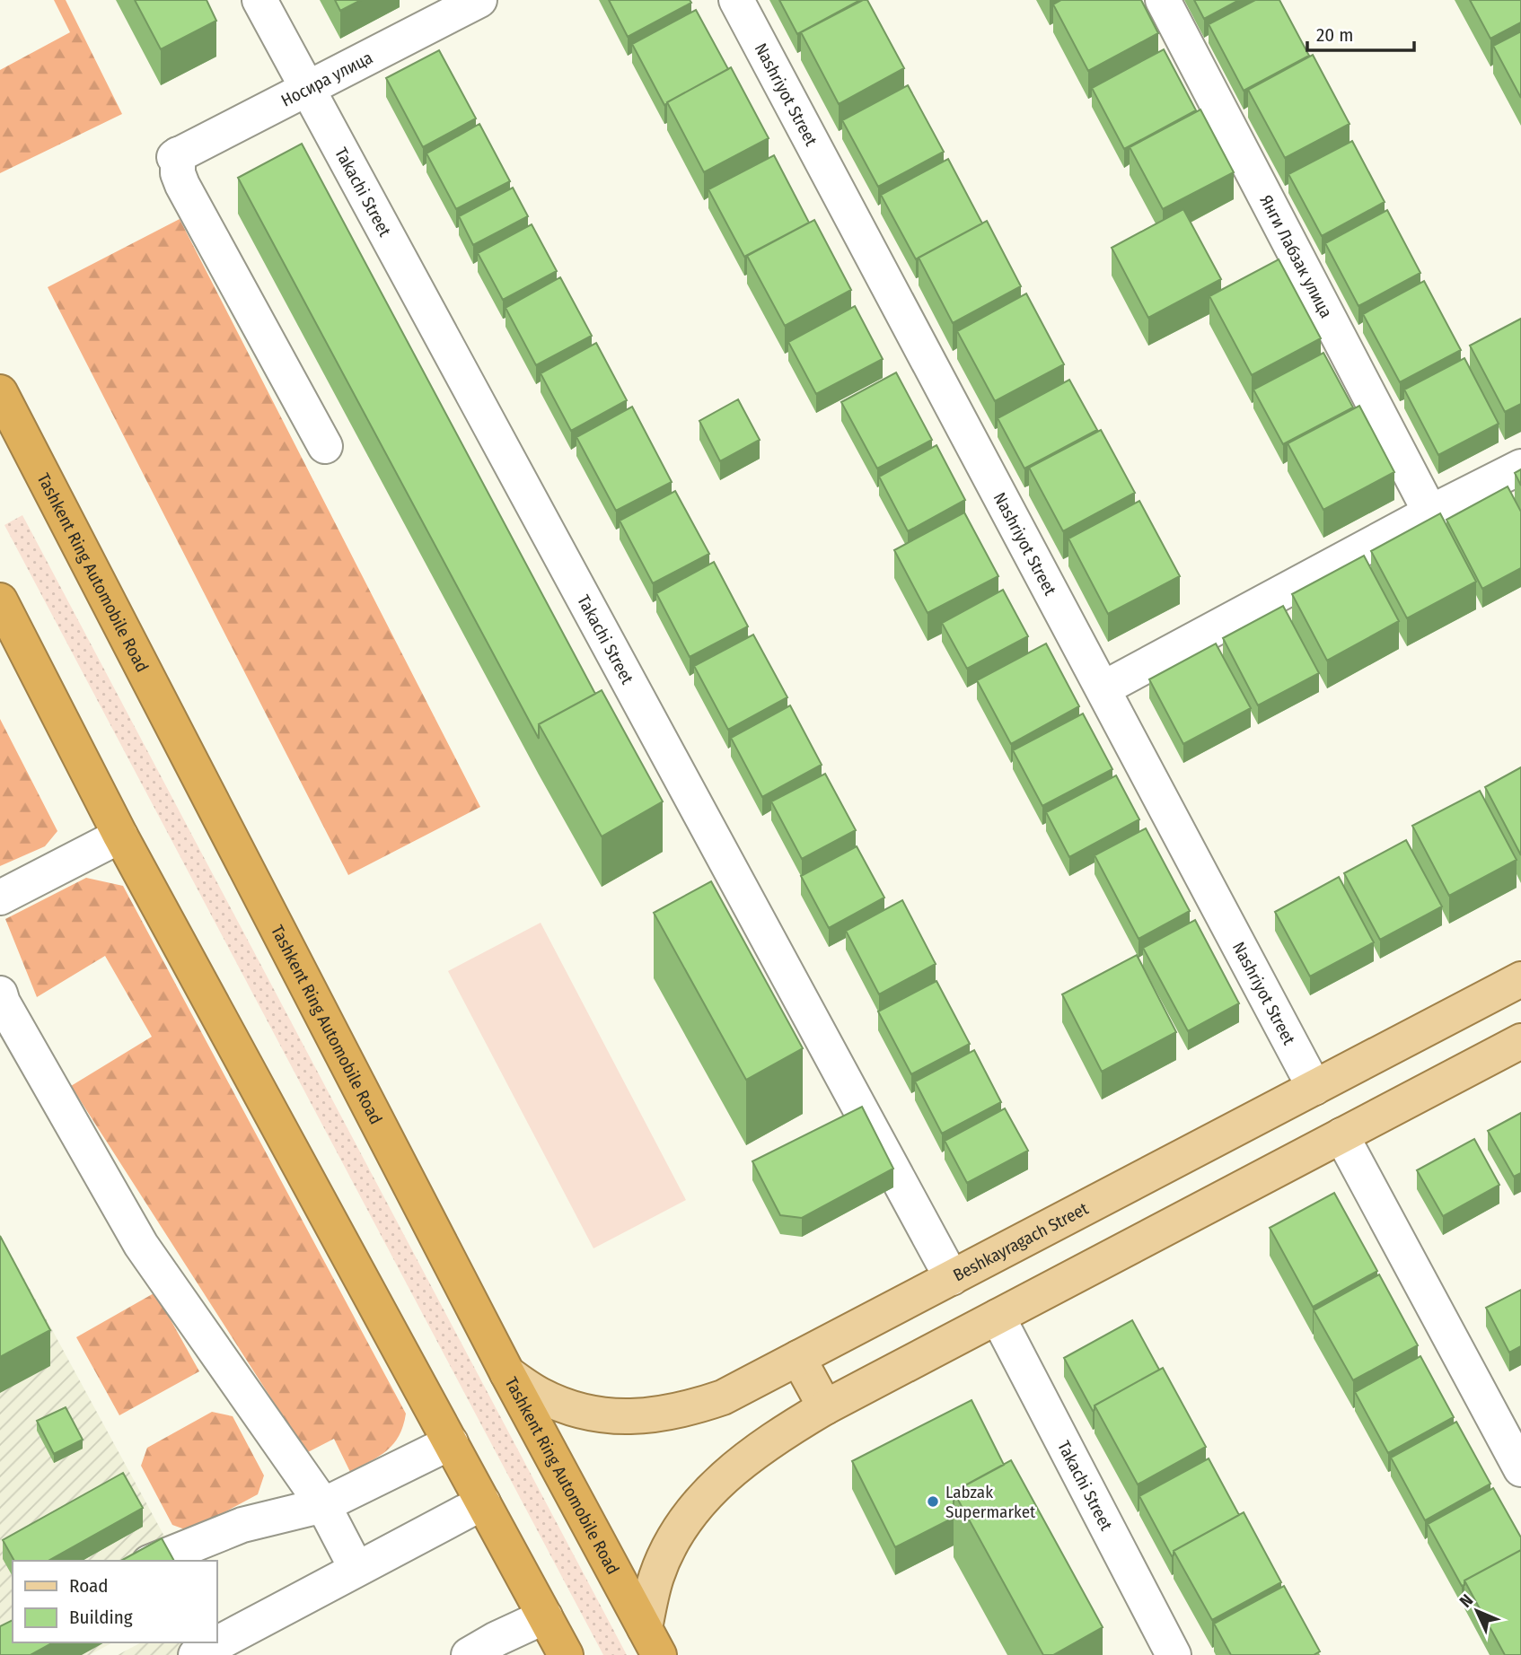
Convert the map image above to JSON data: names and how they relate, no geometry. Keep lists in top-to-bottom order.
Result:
{
  "streets": {
    "highway": ["Tashkent Ring Automobile Road"],
    "main road": ["Beshkayragach Street"],
    "street": [
      "Носира улица",
      "Nashriyot Street",
      "Takachi Street",
      "Янги Лабзак улица"
    ]
  },
  "crossings": [
    ["Носира улица", "Takachi Street"],
    ["Nashriyot Street", "Beshkayragach Street"],
    ["Takachi Street", "Beshkayragach Street"],
    ["Tashkent Ring Automobile Road", "Beshkayragach Street"]
  ],
  "places": ["Labzak Supermarket"],
  "legend": ["Road", "Building"],
  "scale_bar": "20 m",
  "north": "top left"
}
